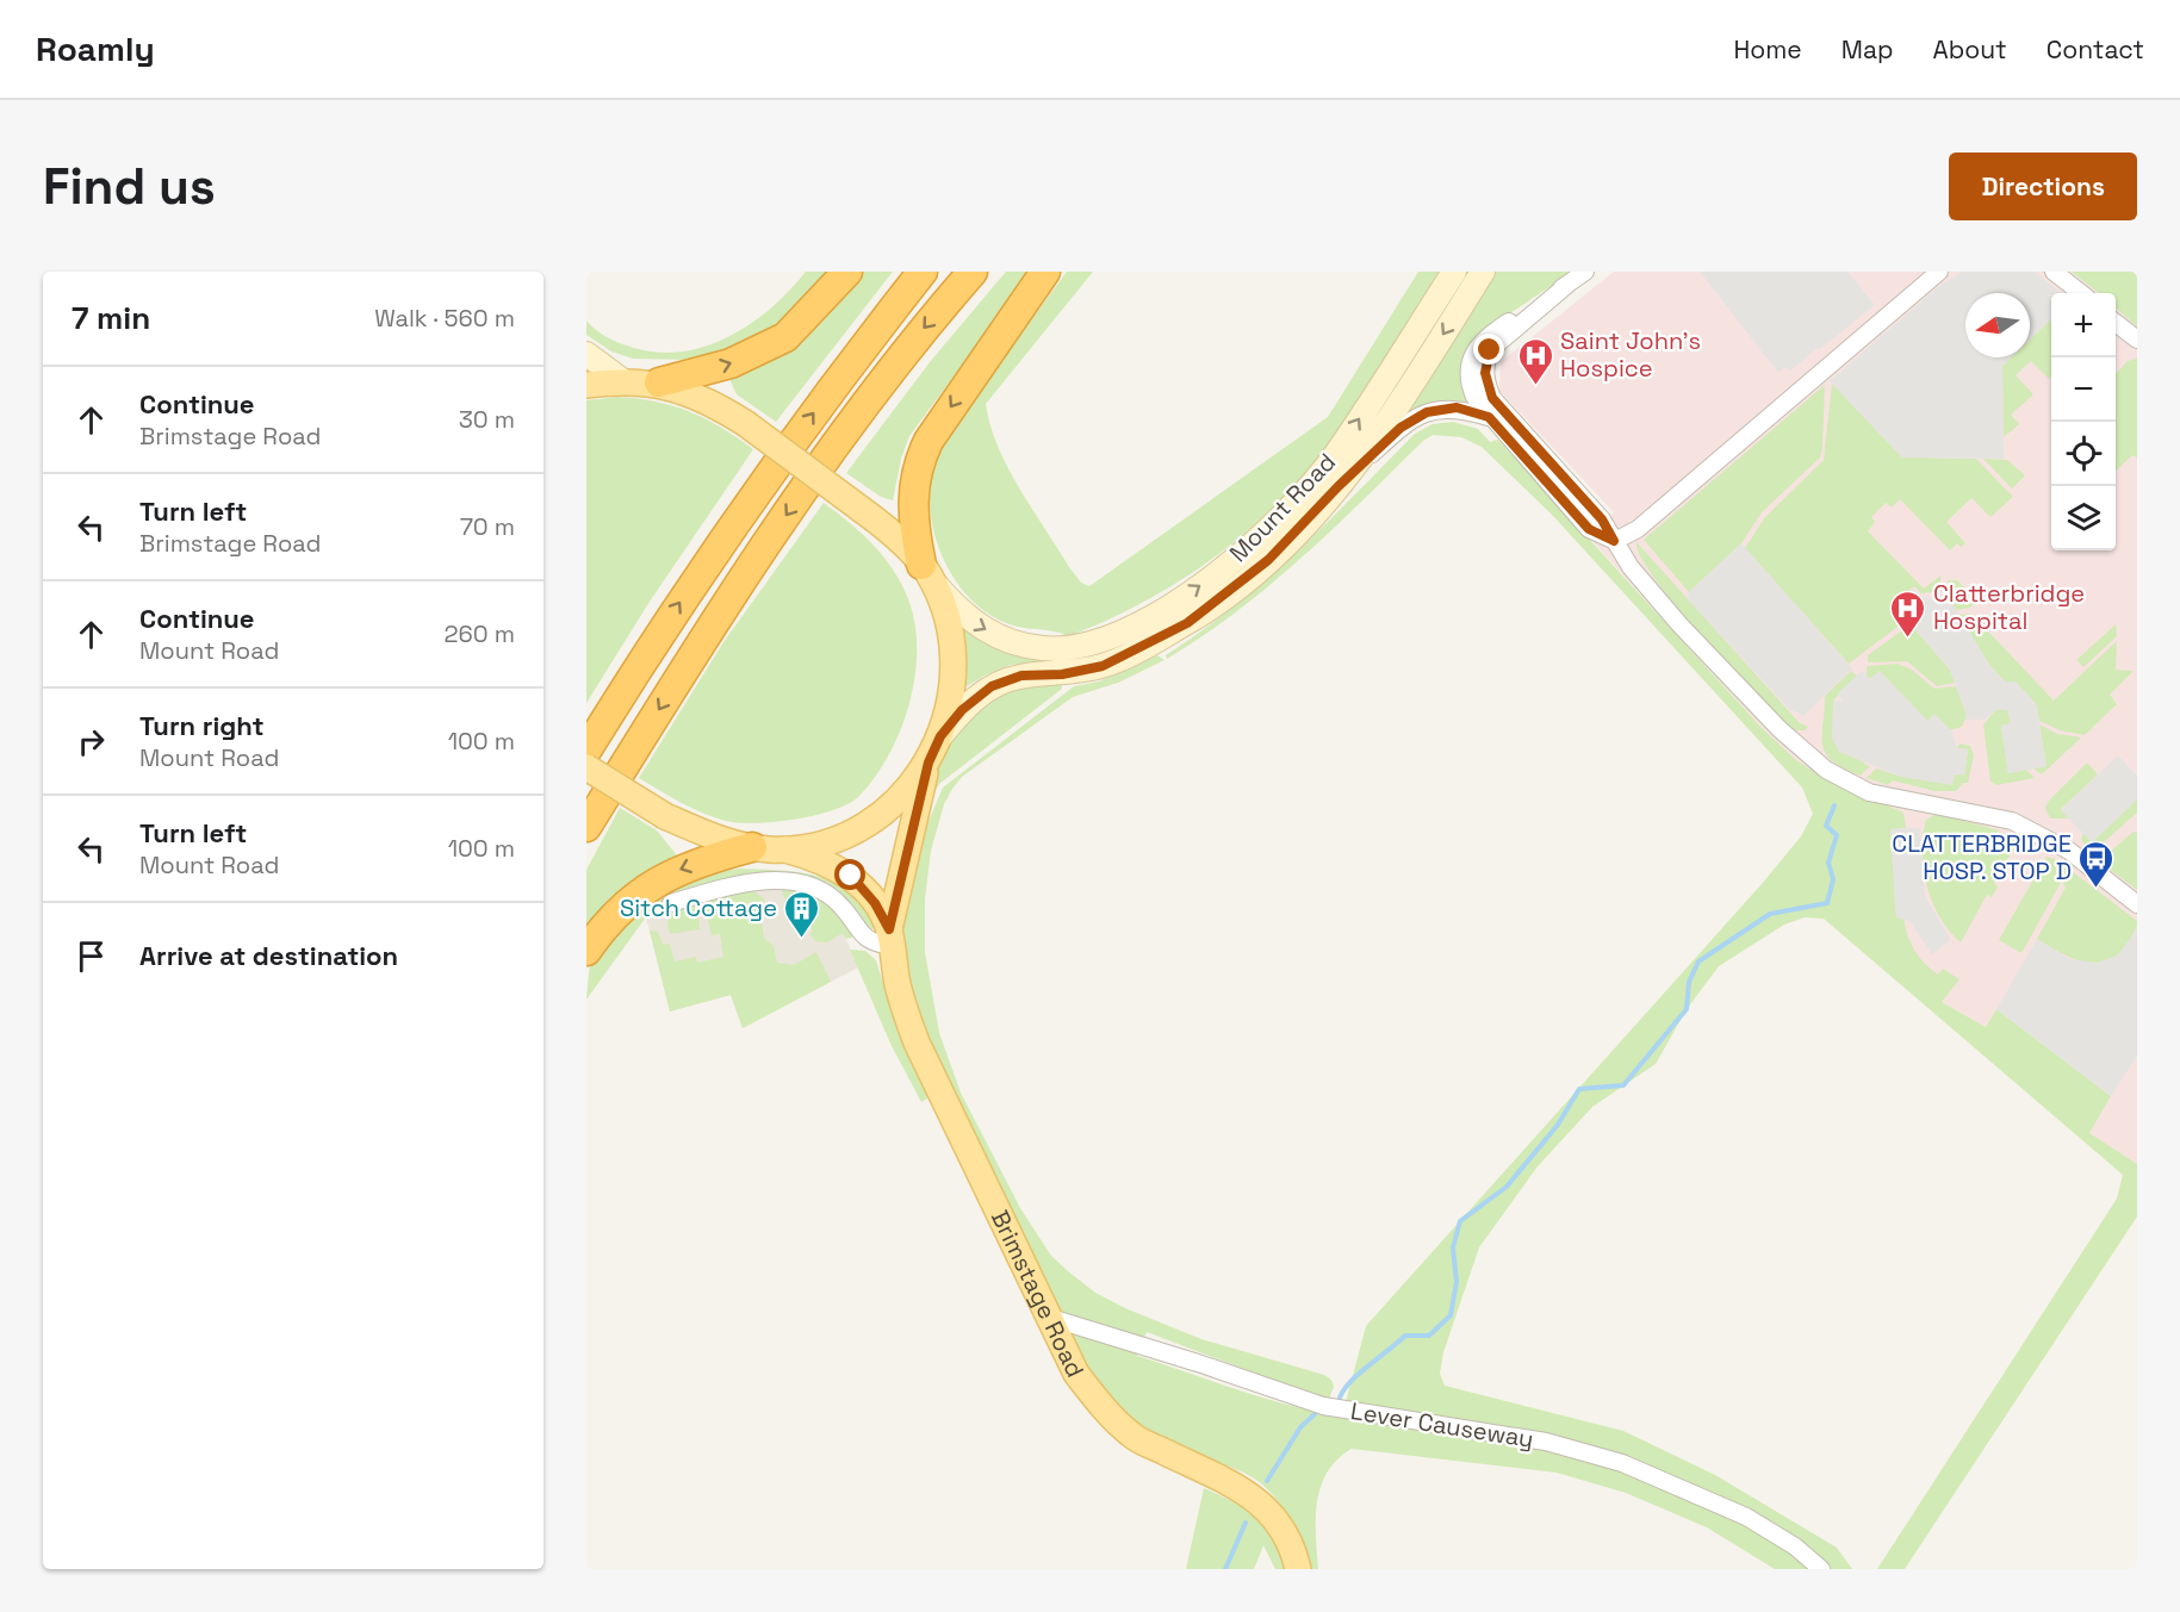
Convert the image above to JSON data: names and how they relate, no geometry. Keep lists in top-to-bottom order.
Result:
{
  "streets": {
    "main road": ["Mount Road", "Brimstage Road"],
    "street": ["Lever Causeway"]
  },
  "crossings": [
    ["Brimstage Road", "Lever Causeway"]
  ],
  "places": {
    "hospital": ["Saint John's Hospice", "Clatterbridge Hospital"],
    "bus stop": ["CLATTERBRIDGE HOSP. STOP D"],
    "building": ["Sitch Cottage"]
  },
  "north": "left",
  "page": {
    "header": "Roamly",
    "nav": [
      "Home",
      "Map",
      "About",
      "Contact"
    ],
    "buttons": "Directions",
    "title": "Find us",
    "heading": ["7 min", "Walk · 560 m"],
    "map_buttons": ["+", "−"],
    "list": [
      ["Continue", "Brimstage Road", "30 m"],
      ["Turn left", "Brimstage Road", "70 m"],
      ["Continue", "Mount Road", "260 m"],
      ["Turn right", "Mount Road", "100 m"],
      ["Turn left", "Mount Road", "100 m"],
      "Arrive at destination"
    ]
  }
}
